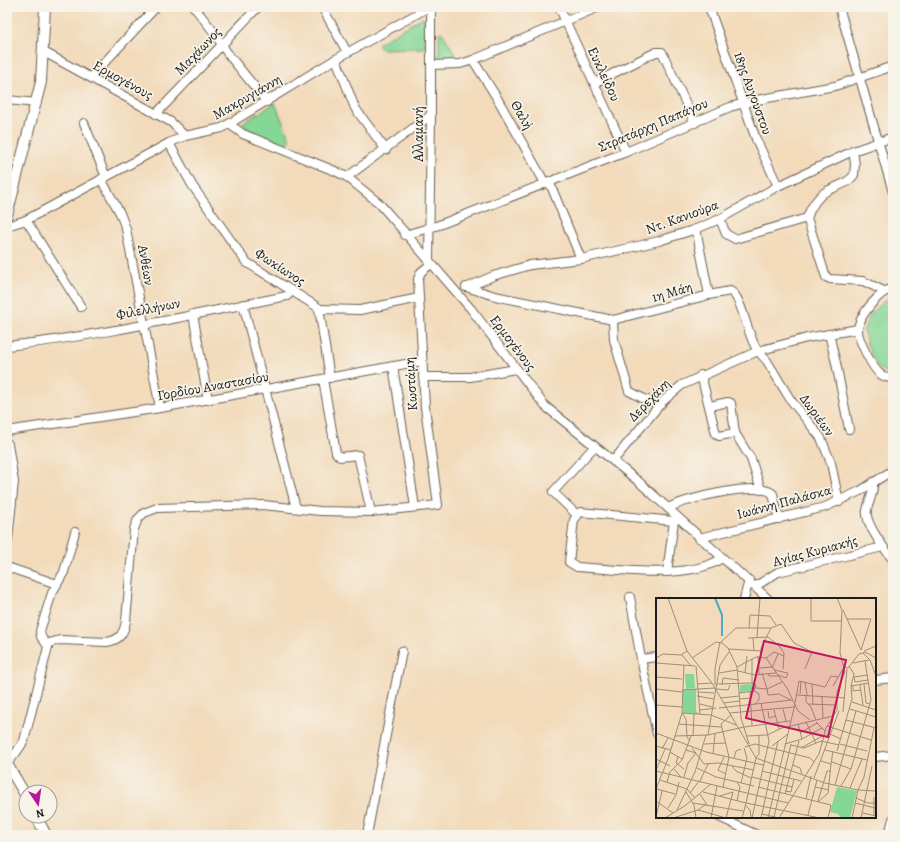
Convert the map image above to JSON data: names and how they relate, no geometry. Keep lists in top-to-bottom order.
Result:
{
  "streets": {
    "street": [
      "Μαχάωνος",
      "Ευκλείδου",
      "Ερμογένους",
      "18ης Αυγούστου",
      "Μακρυγιάννη",
      "Θαλή",
      "Στρατάρχη Παπάγου",
      "Αλλαμανή",
      "Ντ. Κανιούρα",
      "Ανθέων",
      "Φωκίωνος",
      "1η Μάη",
      "Φιλελλήνων",
      "Κωστάμη",
      "Γορδίου Αναστασίου",
      "Δερεχάνη",
      "Δωριέων",
      "Ιωάννη Παλάσκα",
      "Αγίας Κυριακής"
    ]
  },
  "crossings": [
    ["Μαχάωνος", "Ερμογένους"],
    ["Ευκλείδου", "Στρατάρχη Παπάγου"],
    ["Ερμογένους", "Μακρυγιάννη"],
    ["Ερμογένους", "Στρατάρχη Παπάγου"],
    ["Ερμογένους", "Αλλαμανή"],
    ["Ερμογένους", "Κωστάμη"],
    ["Ερμογένους", "Δερεχάνη"],
    ["Ερμογένους", "Ιωάννη Παλάσκα"],
    ["Ερμογένους", "Αγίας Κυριακής"],
    ["18ης Αυγούστου", "Στρατάρχη Παπάγου"],
    ["18ης Αυγούστου", "Ντ. Κανιούρα"],
    ["Μακρυγιάννη", "Αλλαμανή"],
    ["Μακρυγιάννη", "Ανθέων"],
    ["Μακρυγιάννη", "Φωκίωνος"],
    ["Θαλή", "Στρατάρχη Παπάγου"],
    ["Θαλή", "Ντ. Κανιούρα"],
    ["Στρατάρχη Παπάγου", "Αλλαμανή"],
    ["Αλλαμανή", "Κωστάμη"],
    ["Ντ. Κανιούρα", "1η Μάη"],
    ["Ανθέων", "Φιλελλήνων"],
    ["Ανθέων", "Γορδίου Αναστασίου"],
    ["Φωκίωνος", "Φιλελλήνων"],
    ["1η Μάη", "Δερεχάνη"],
    ["1η Μάη", "Δωριέων"],
    ["Κωστάμη", "Γορδίου Αναστασίου"],
    ["Δερεχάνη", "Δωριέων"],
    ["Δωριέων", "Ιωάννη Παλάσκα"]
  ],
  "north": "bottom"
}
